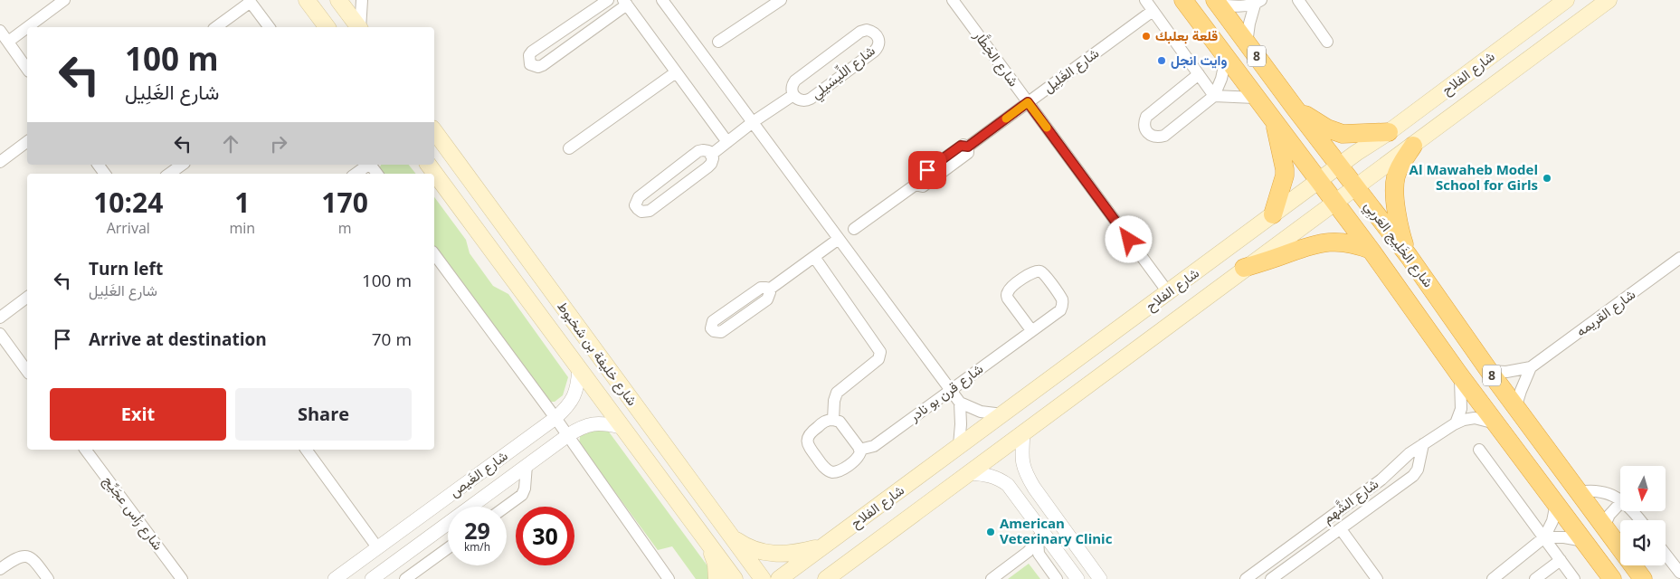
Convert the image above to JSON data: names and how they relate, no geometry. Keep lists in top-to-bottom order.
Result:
{
  "streets": {
    "highway": ["8", "شارع الخَلِيج العَربِي"],
    "main road": ["شارع الفلاح", "شارع خليفة بن شخبوط"],
    "street": [
      "شارع الخِطَّار",
      "شارع الغَلِيل",
      "شارع اللِّيسَيلِي",
      "شارع القريمه",
      "شارع قرن بو نادر",
      "شارع الغَيص",
      "شارع الشَّهم",
      "شارع رَأس عجَيِّج"
    ]
  },
  "crossings": [
    ["شارع الخِطَّار", "شارع الغَلِيل"],
    ["شارع الخِطَّار", "شارع الفلاح"],
    ["شارع الفلاح", "شارع الخَلِيج العَربِي"],
    ["شارع الخَلِيج العَربِي", "شارع القريمه"],
    ["شارع الخَلِيج العَربِي", "شارع الشَّهم"],
    ["شارع خليفة بن شخبوط", "شارع الغَيص"]
  ],
  "places": [
    "قلعة بعلبك",
    "وايت انجل",
    "Al Mawaheb Model School for Girls",
    "American Veterinary Clinic"
  ],
  "north": "bottom",
  "page": {
    "turn": ["100 m", "شارع الغَلِيل"],
    "eta": [
      "10:24",
      "Arrival",
      "1",
      "min",
      "170",
      "m"
    ],
    "list": [
      {
        "name": "Turn left",
        "note": "شارع الغَلِيل",
        "value": "100 m"
      },
      {
        "name": "Arrive at destination",
        "value": "70 m"
      }
    ],
    "buttons": ["Exit", "Share"],
    "speed": "29 km/h",
    "limit": "30"
  }
}
